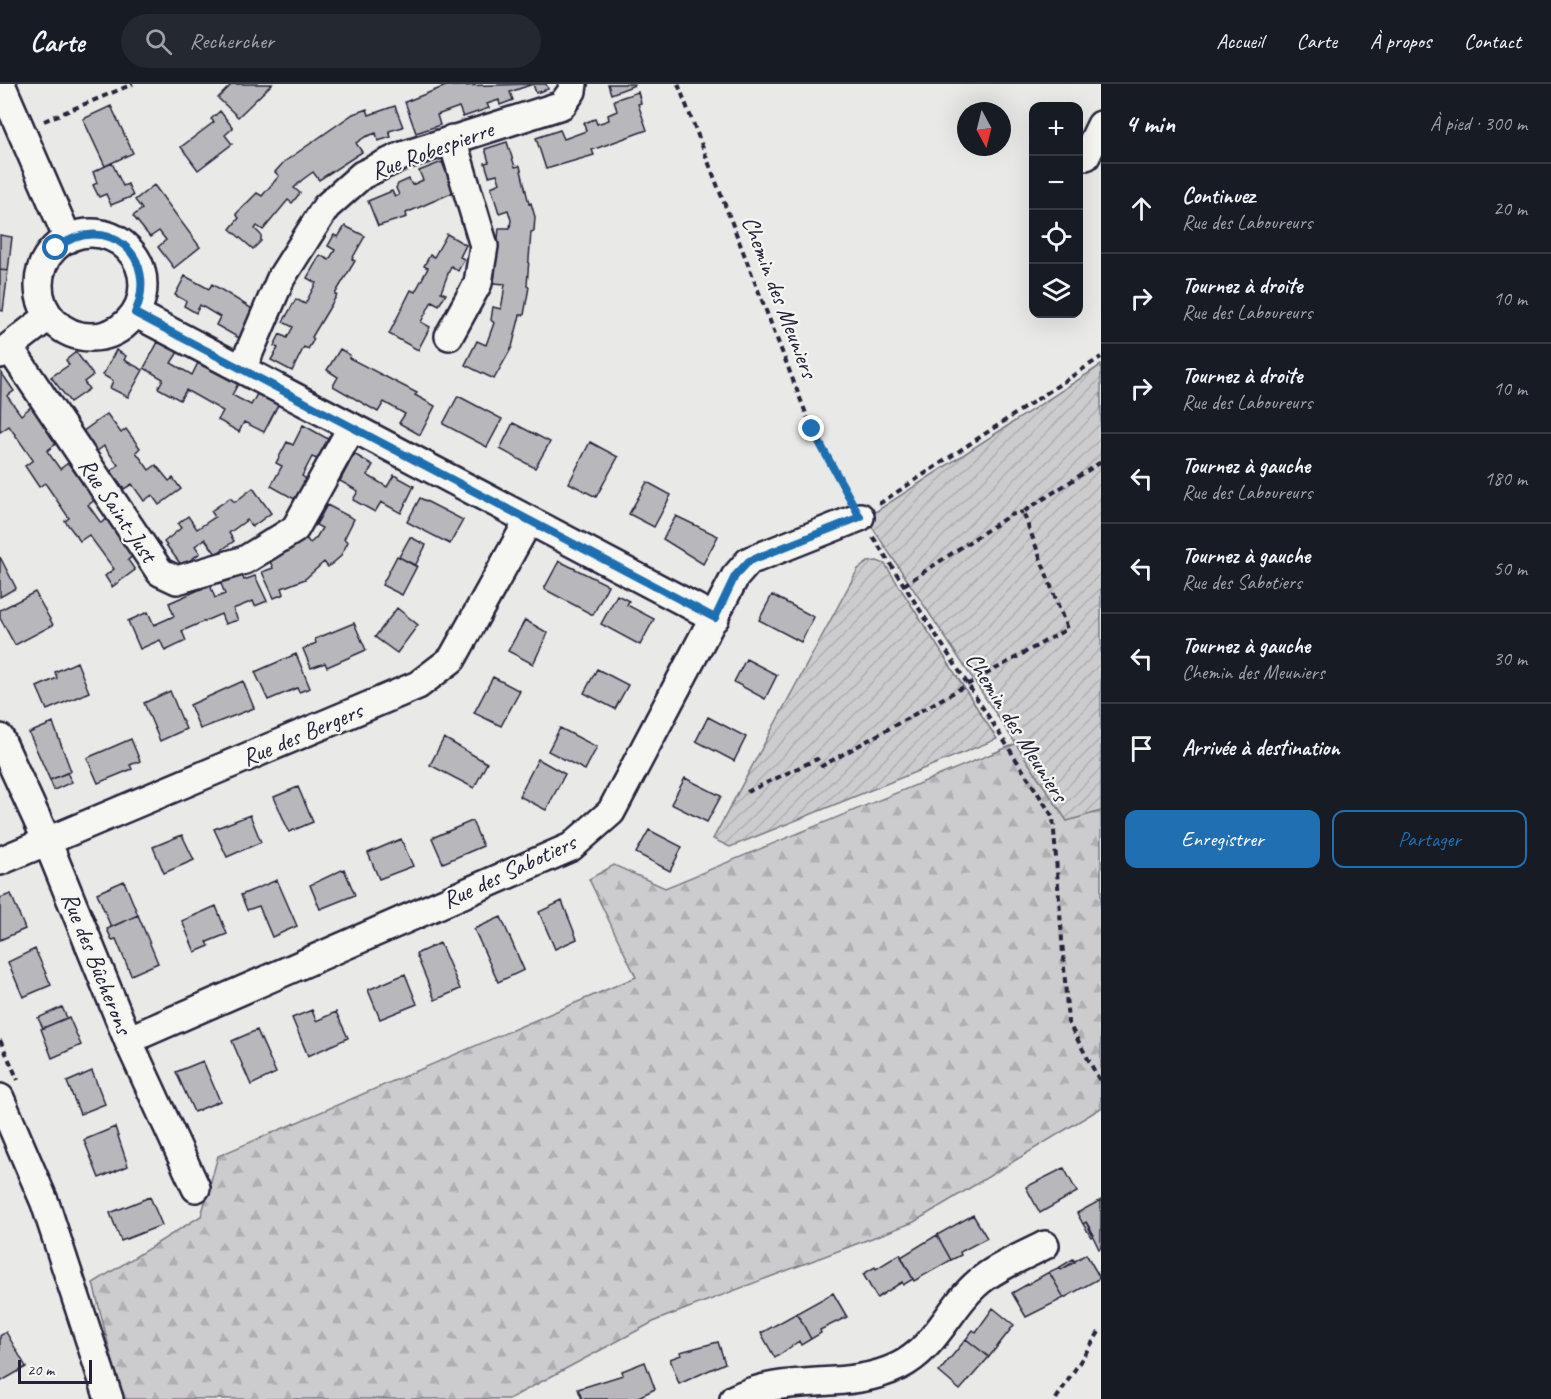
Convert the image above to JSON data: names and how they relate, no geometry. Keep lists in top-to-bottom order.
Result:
{
  "streets": {
    "street": [
      "Rue Robespierre",
      "Rue Saint-Just",
      "Rue des Bergers",
      "Rue des Sabotiers",
      "Rue des Bûcherons"
    ],
    "path": ["Chemin des Meuniers"]
  },
  "crossings": [
    ["Chemin des Meuniers", "Rue des Sabotiers"],
    ["Rue des Bergers", "Rue des Bûcherons"],
    ["Rue des Sabotiers", "Rue des Bûcherons"]
  ],
  "scale_bar": "20 m",
  "north": "bottom",
  "page": {
    "header": "Carte",
    "search": "Rechercher",
    "nav": [
      "Accueil",
      "Carte",
      "À propos",
      "Contact"
    ],
    "heading": ["4 min", "À pied · 300 m"],
    "map_buttons": ["+", "−"],
    "list": [
      ["Continuez", "Rue des Laboureurs", "20 m"],
      ["Tournez à droite", "Rue des Laboureurs", "10 m"],
      ["Tournez à droite", "Rue des Laboureurs", "10 m"],
      ["Tournez à gauche", "Rue des Laboureurs", "180 m"],
      ["Tournez à gauche", "Rue des Sabotiers", "50 m"],
      ["Tournez à gauche", "Chemin des Meuniers", "30 m"],
      "Arrivée à destination"
    ],
    "buttons": ["Enregistrer", "Partager"],
    "scale": "20 m"
  }
}
